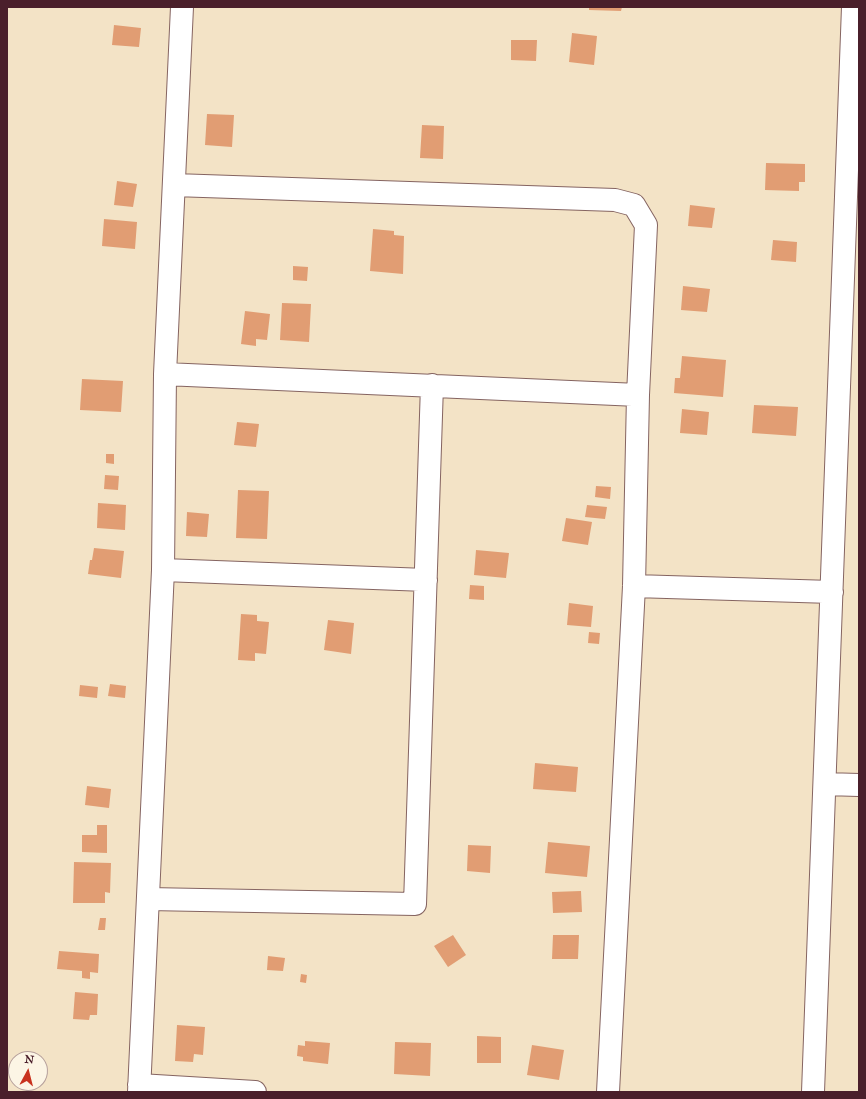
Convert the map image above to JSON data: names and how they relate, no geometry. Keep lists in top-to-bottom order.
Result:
{
  "north": "top"
}
